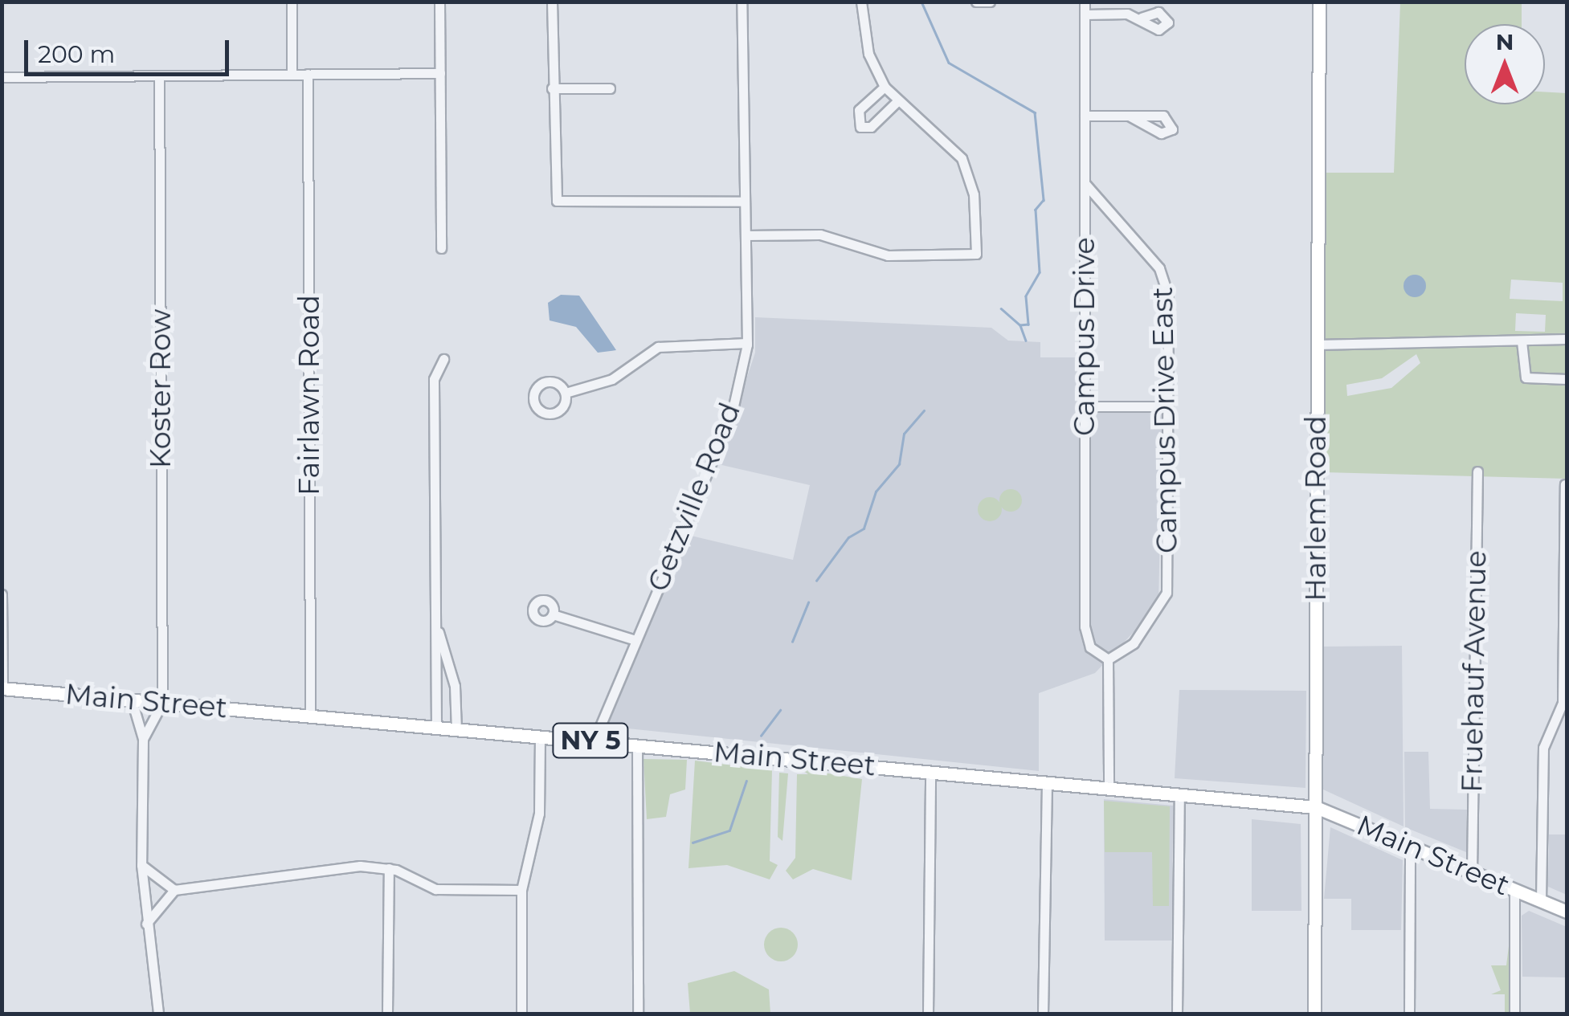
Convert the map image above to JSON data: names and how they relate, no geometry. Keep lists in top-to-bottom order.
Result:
{
  "streets": {
    "main road": ["Harlem Road", "Main Street", "NY 5"],
    "street": [
      "Campus Drive",
      "Koster Row",
      "Fairlawn Road",
      "Campus Drive East",
      "Getzville Road",
      "Fruehauf Avenue"
    ]
  },
  "crossings": [
    ["Campus Drive", "Campus Drive East"],
    ["Koster Row", "Main Street"],
    ["Fairlawn Road", "Main Street"],
    ["Getzville Road", "Main Street"],
    ["Harlem Road", "Main Street"],
    ["Fruehauf Avenue", "Main Street"]
  ],
  "scale_bar": "200 m",
  "north": "top"
}
